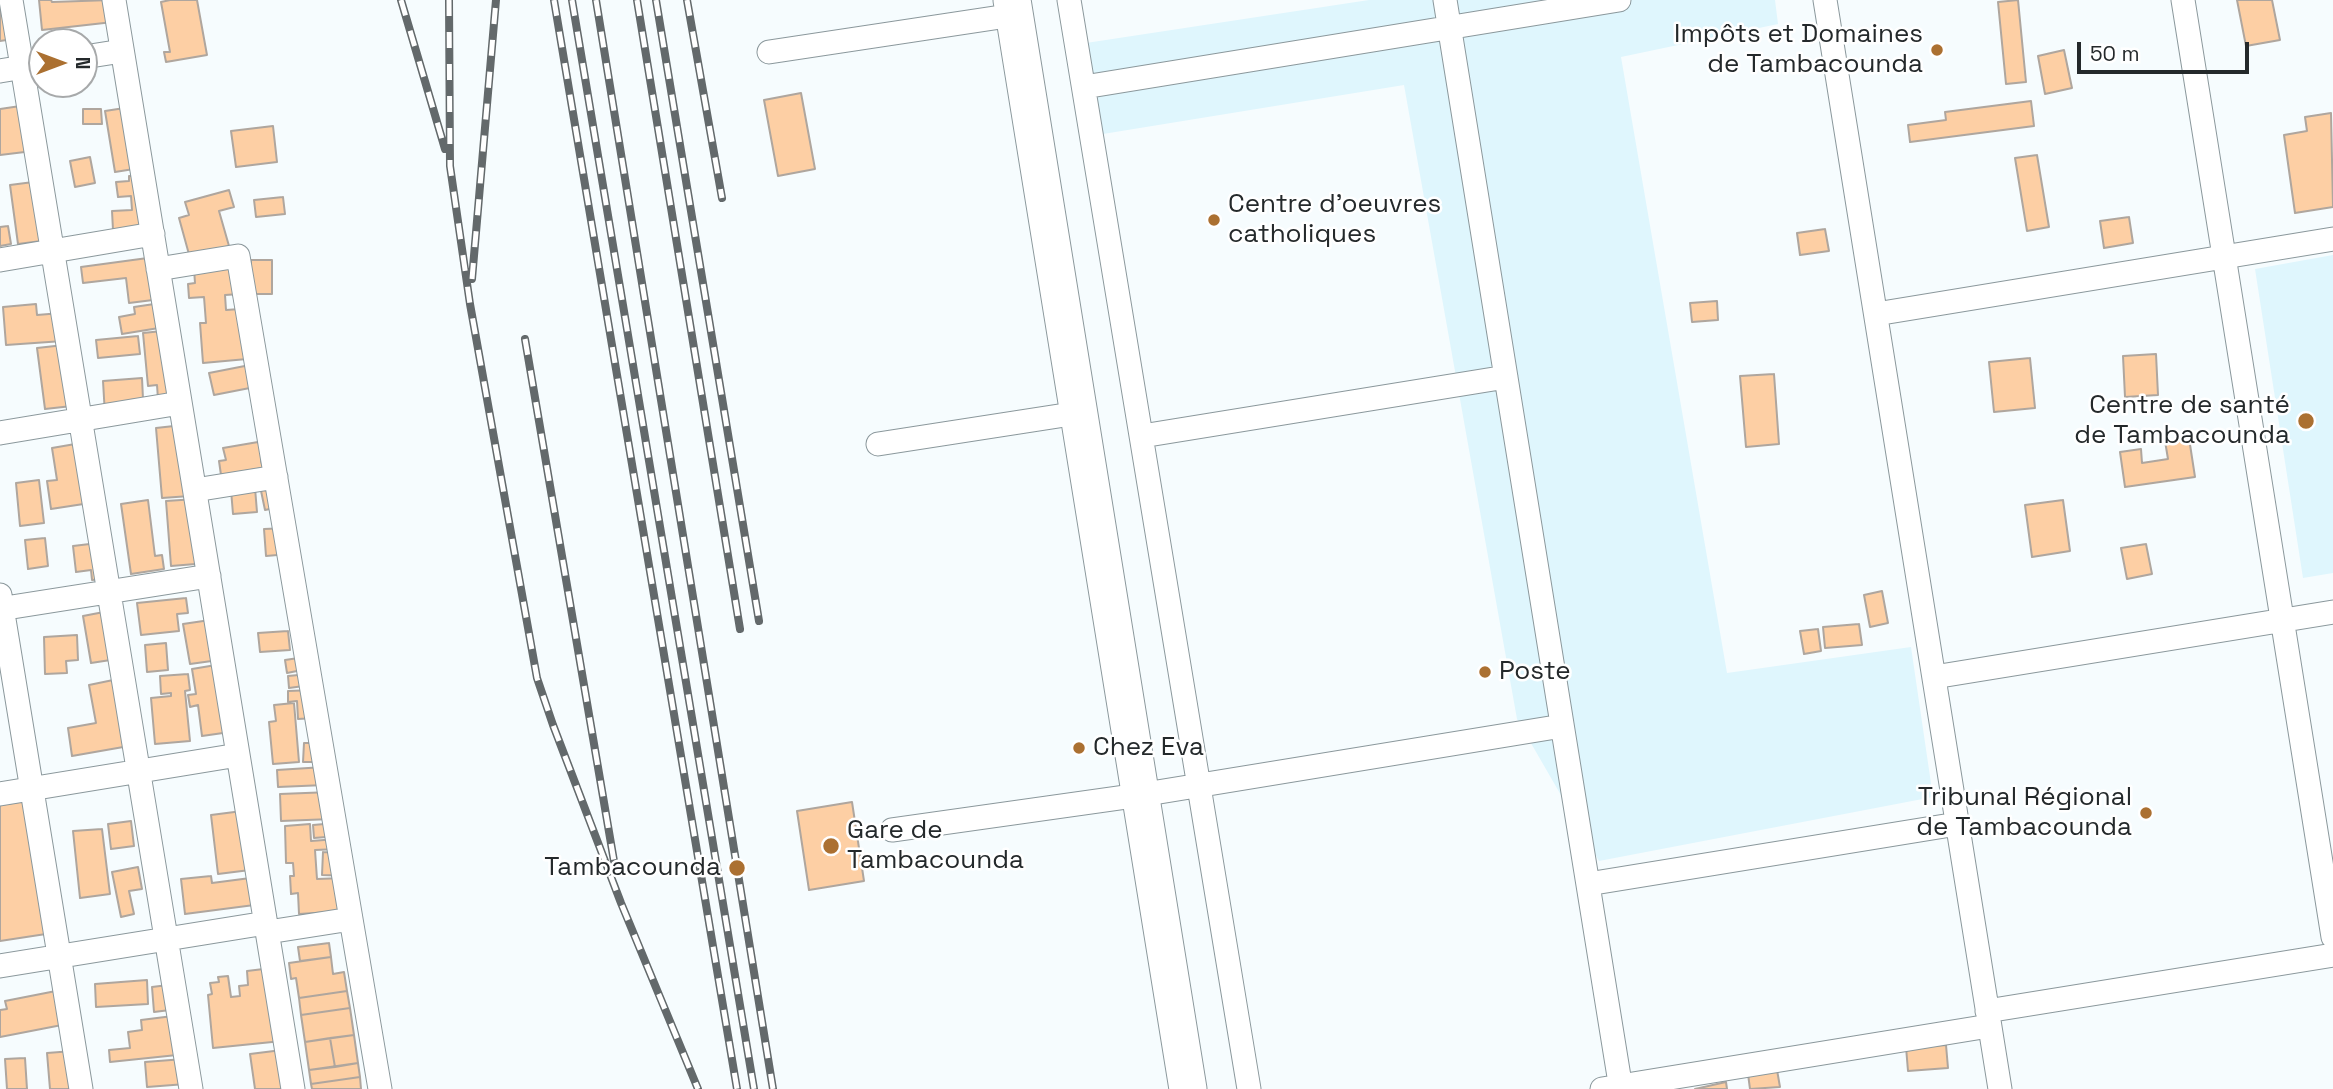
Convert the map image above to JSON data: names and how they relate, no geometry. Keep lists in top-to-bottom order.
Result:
{
  "places": [
    "Impôts et Domaines de Tambacounda",
    "Centre d'oeuvres catholiques",
    "Centre de santé de Tambacounda",
    "Poste",
    "Chez Eva",
    "Tribunal Régional de Tambacounda",
    "Gare de Tambacounda",
    "Tambacounda"
  ],
  "scale_bar": "50 m",
  "north": "right"
}
